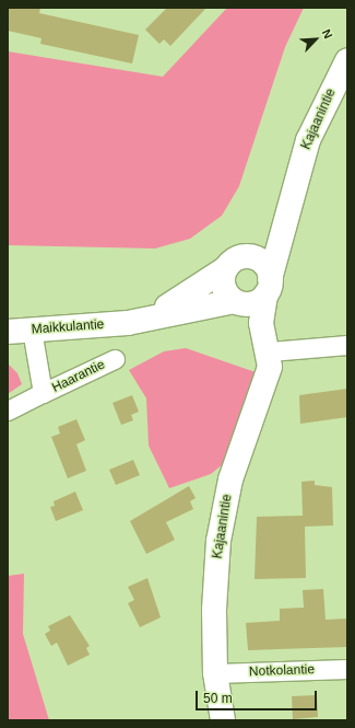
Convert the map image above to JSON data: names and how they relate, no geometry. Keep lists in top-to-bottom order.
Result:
{
  "streets": {
    "main road": ["Kajaanintie", "Maikkulantie"],
    "street": ["Haarantie", "Notkolantie"]
  },
  "crossings": [
    ["Kajaanintie", "Maikkulantie"],
    ["Kajaanintie", "Notkolantie"],
    ["Maikkulantie", "Haarantie"]
  ],
  "scale_bar": "50 m",
  "north": "top right"
}
